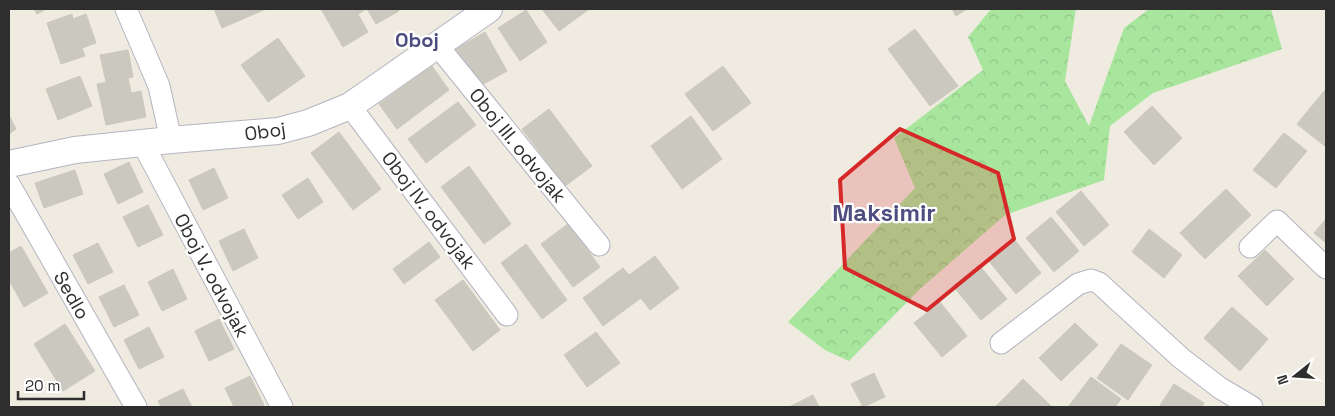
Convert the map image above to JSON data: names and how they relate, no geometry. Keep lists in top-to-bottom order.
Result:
{
  "streets": {
    "street": [
      "Oboj",
      "Oboj III. odvojak",
      "Oboj IV. odvojak",
      "Oboj V. odvojak",
      "Sedlo"
    ]
  },
  "crossings": [
    ["Oboj", "Oboj III. odvojak"],
    ["Oboj", "Oboj IV. odvojak"],
    ["Oboj", "Oboj V. odvojak"]
  ],
  "districts": ["Oboj", "Maksimir"],
  "scale_bar": "20 m",
  "north": "left"
}
